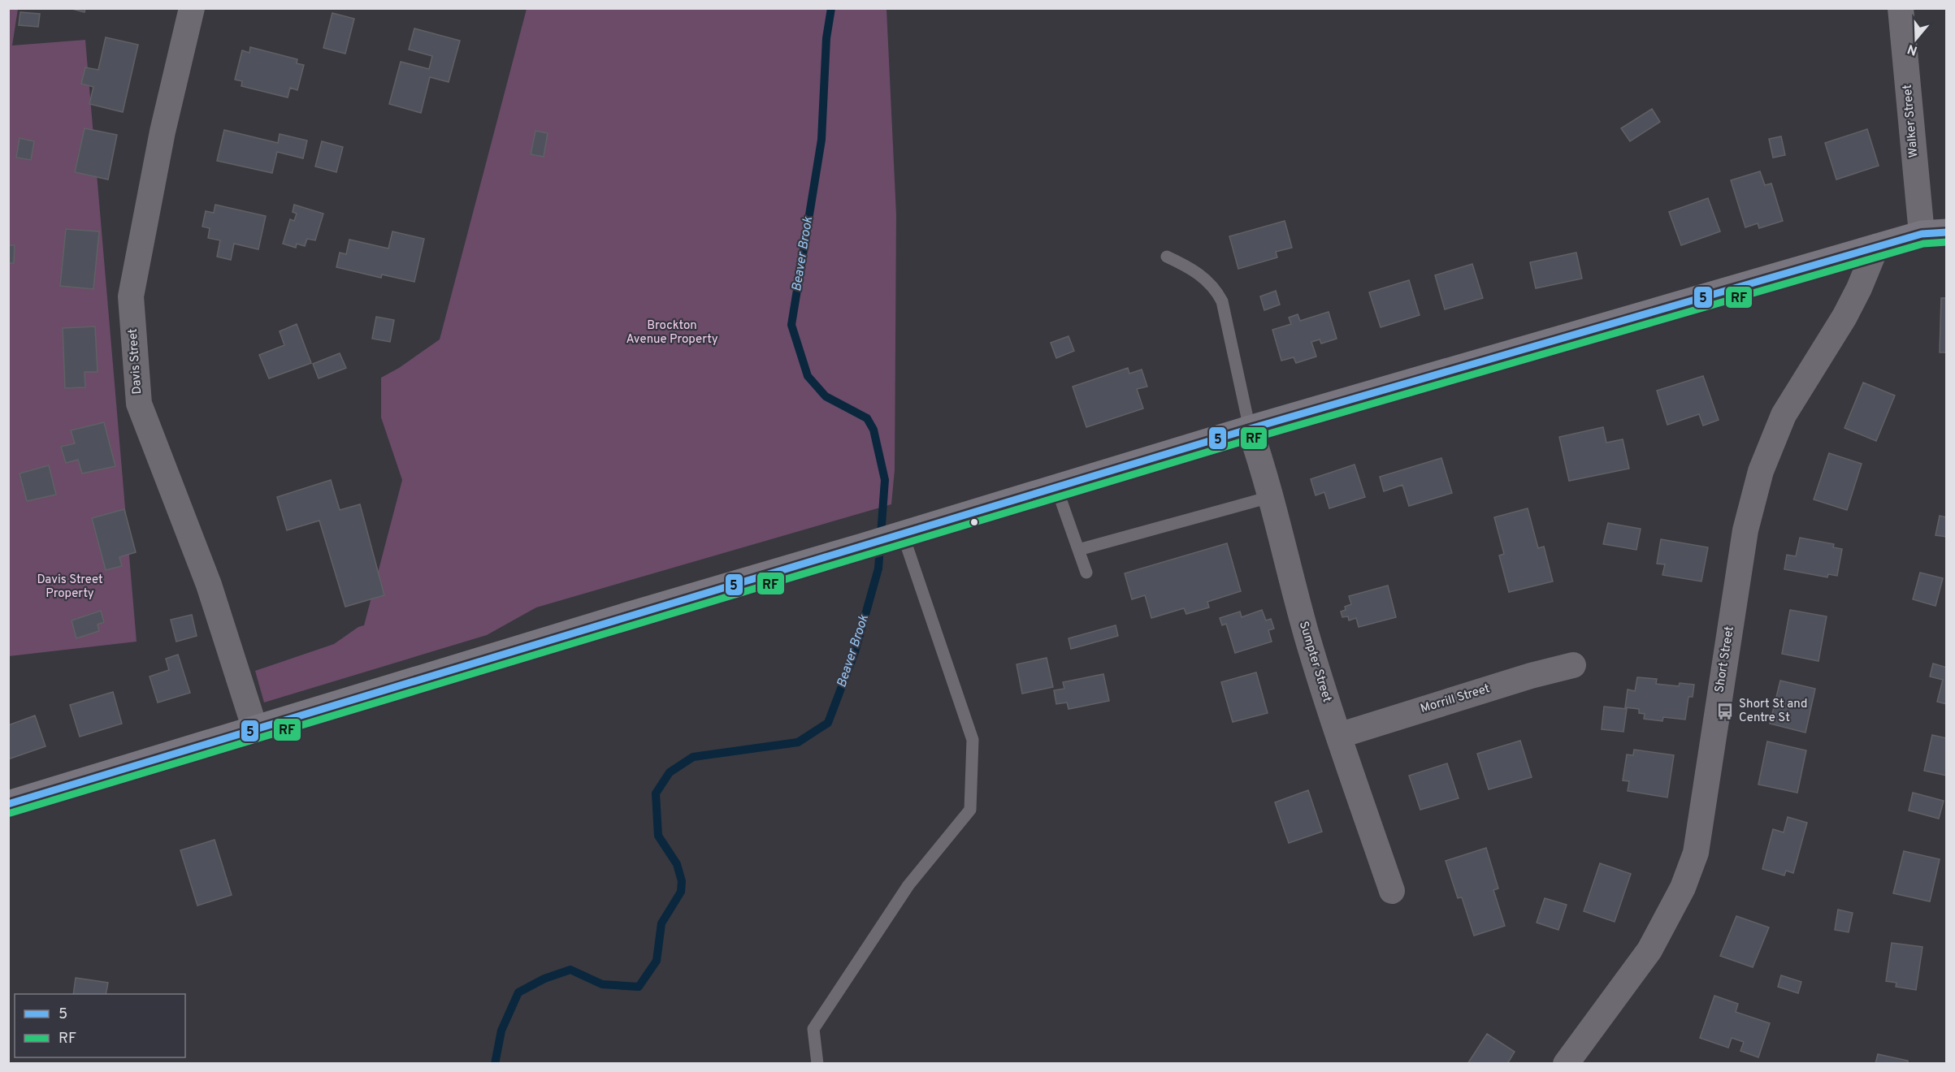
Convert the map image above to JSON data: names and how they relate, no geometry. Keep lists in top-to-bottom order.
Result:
{
  "streets": {
    "street": [
      "Walker Street",
      "Davis Street",
      "Short Street",
      "Sumpter Street",
      "Morrill Street"
    ]
  },
  "crossings": [
    ["Sumpter Street", "Morrill Street"]
  ],
  "water": ["Beaver Brook"],
  "parks": ["Brockton Avenue Property", "Davis Street Property"],
  "places": {
    "bus stop": ["Short St and Centre St"]
  },
  "lines": ["transit line 5", "transit line RF"],
  "legend": ["5", "RF"],
  "north": "bottom"
}
